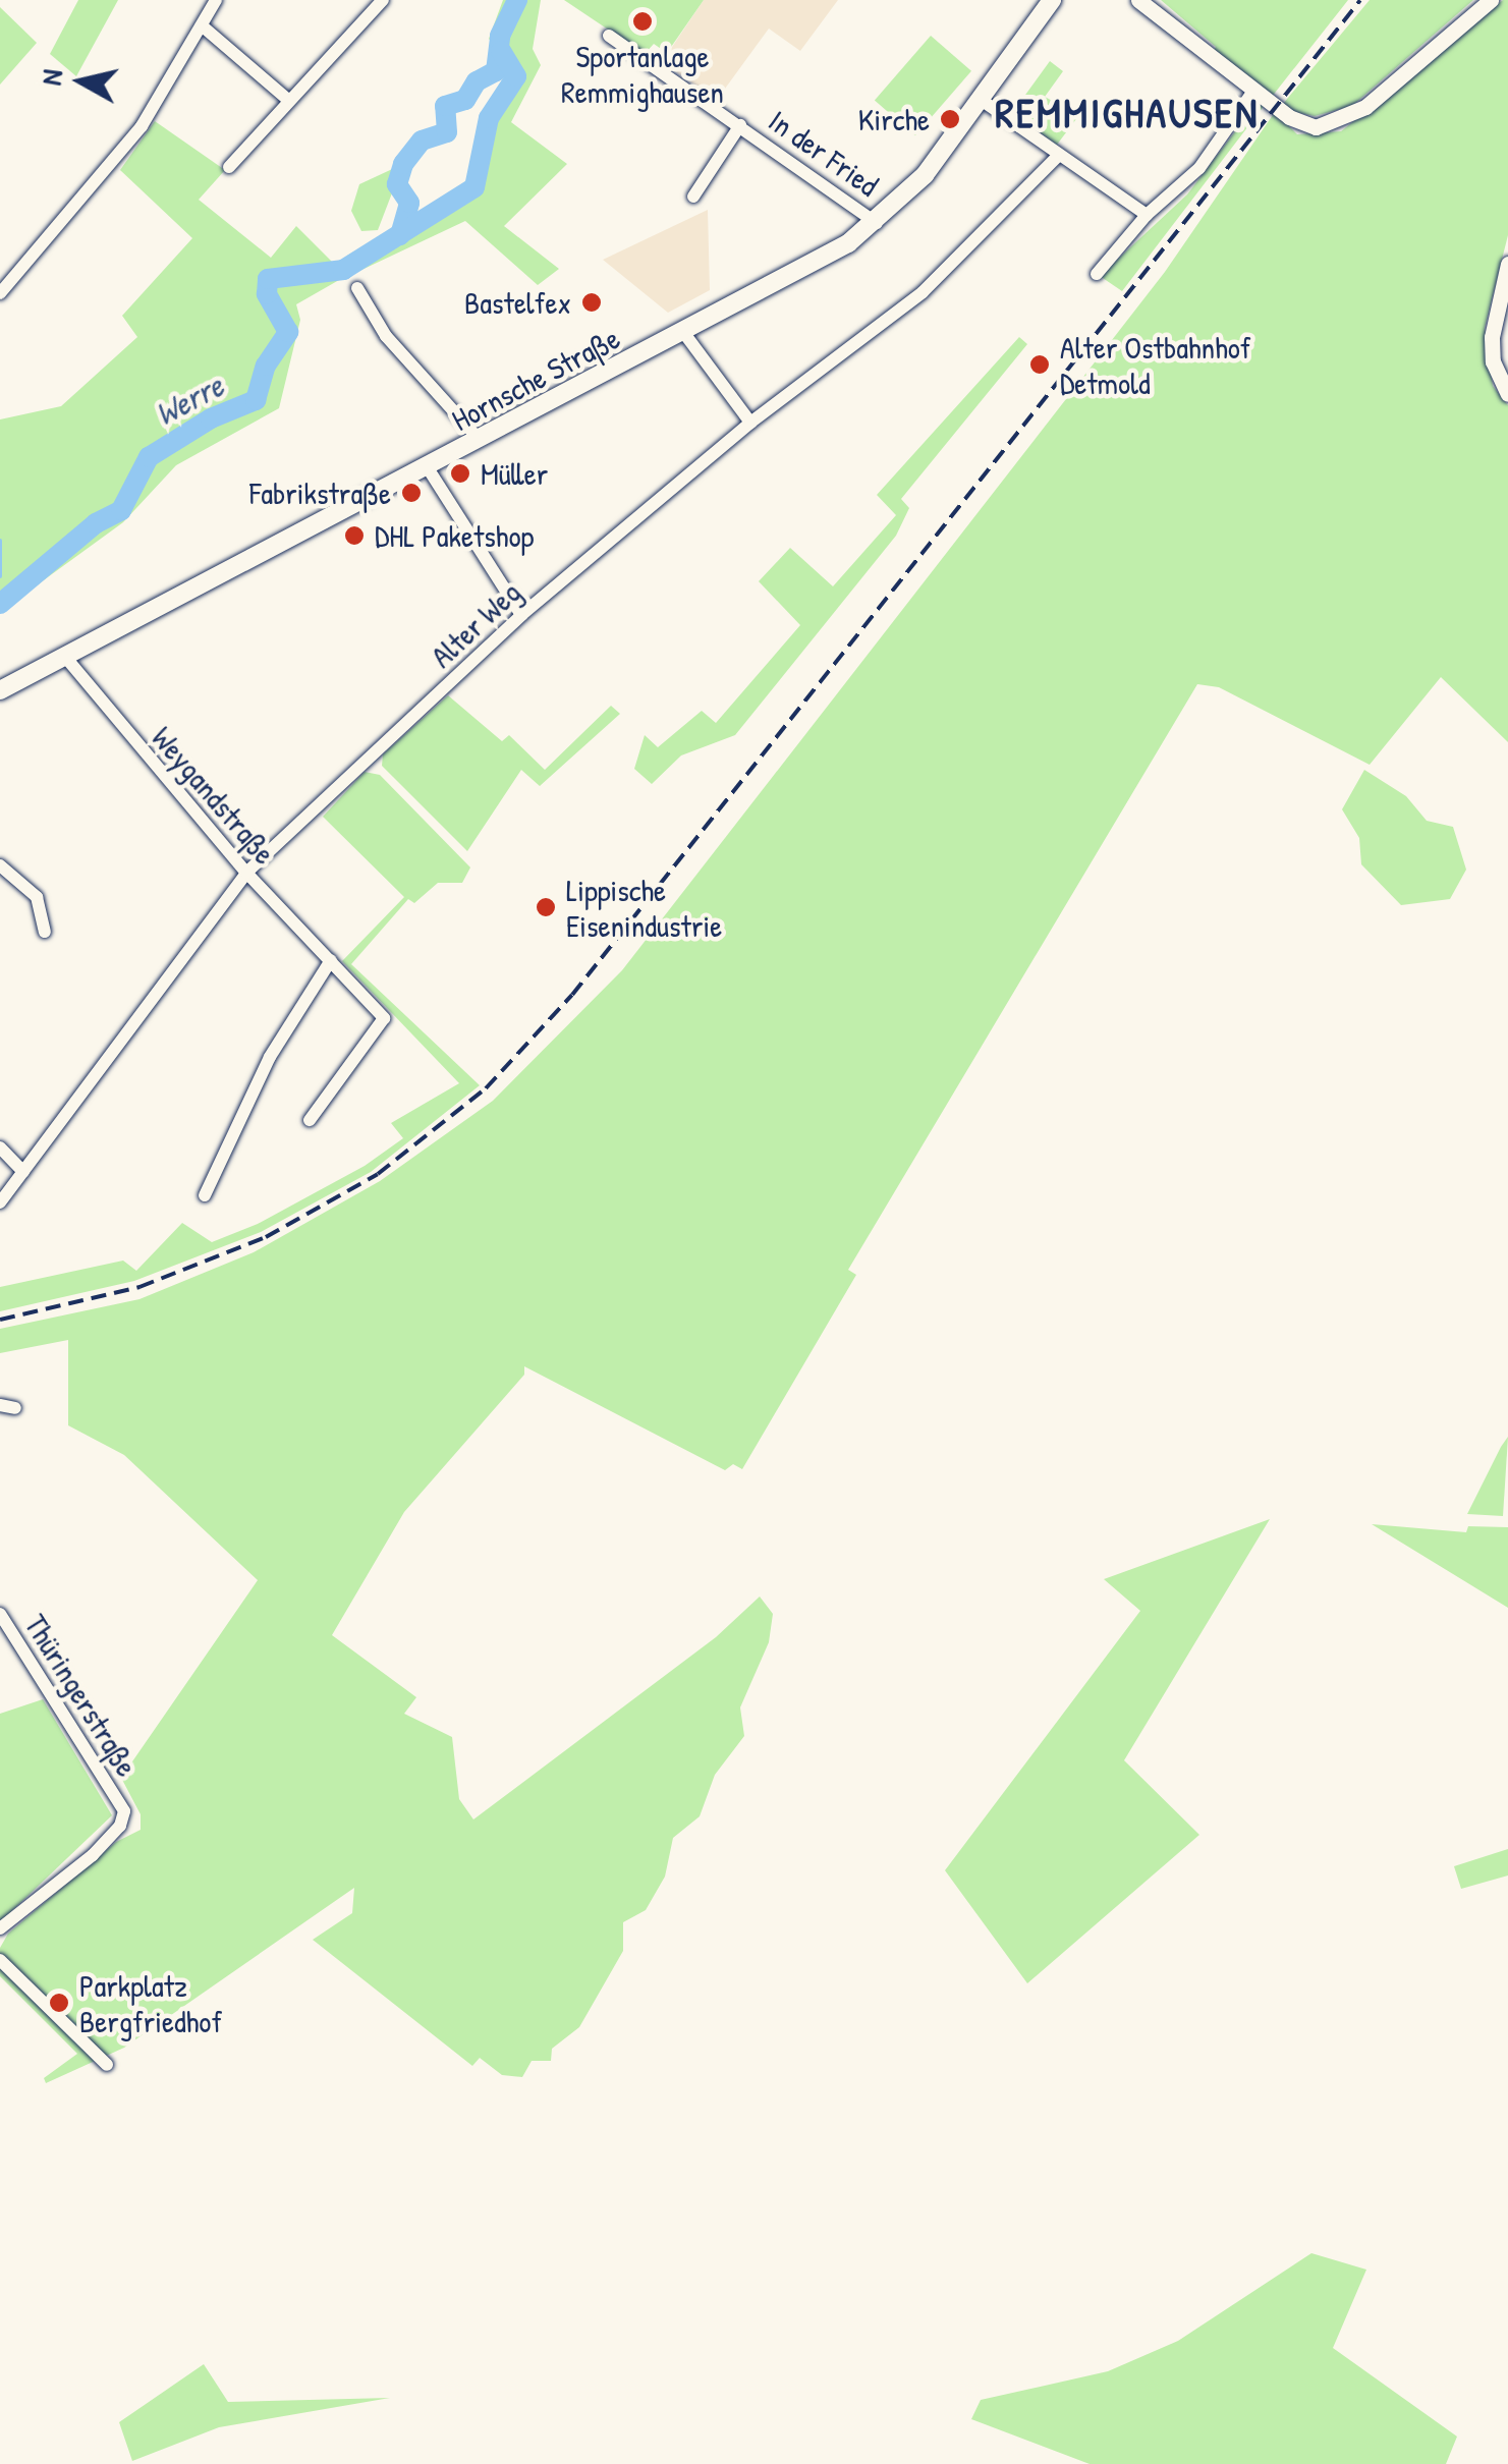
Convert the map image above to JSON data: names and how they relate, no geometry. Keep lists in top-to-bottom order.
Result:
{
  "streets": {
    "main road": ["Hornsche Straße"],
    "street": [
      "In der Fried",
      "Alter Weg",
      "Weygandstraße",
      "Thüringerstraße"
    ]
  },
  "crossings": [
    ["In der Fried", "Hornsche Straße"],
    ["Hornsche Straße", "Weygandstraße"],
    ["Alter Weg", "Weygandstraße"]
  ],
  "districts": ["REMMIGHAUSEN"],
  "water": ["Werre"],
  "places": [
    "Sportanlage Remmighausen",
    "Kirche",
    "Bastelfex",
    "Alter Ostbahnhof Detmold",
    "Müller",
    "Fabrikstraße",
    "DHL Paketshop",
    "Lippische Eisenindustrie",
    "Parkplatz Bergfriedhof"
  ],
  "north": "left"
}
